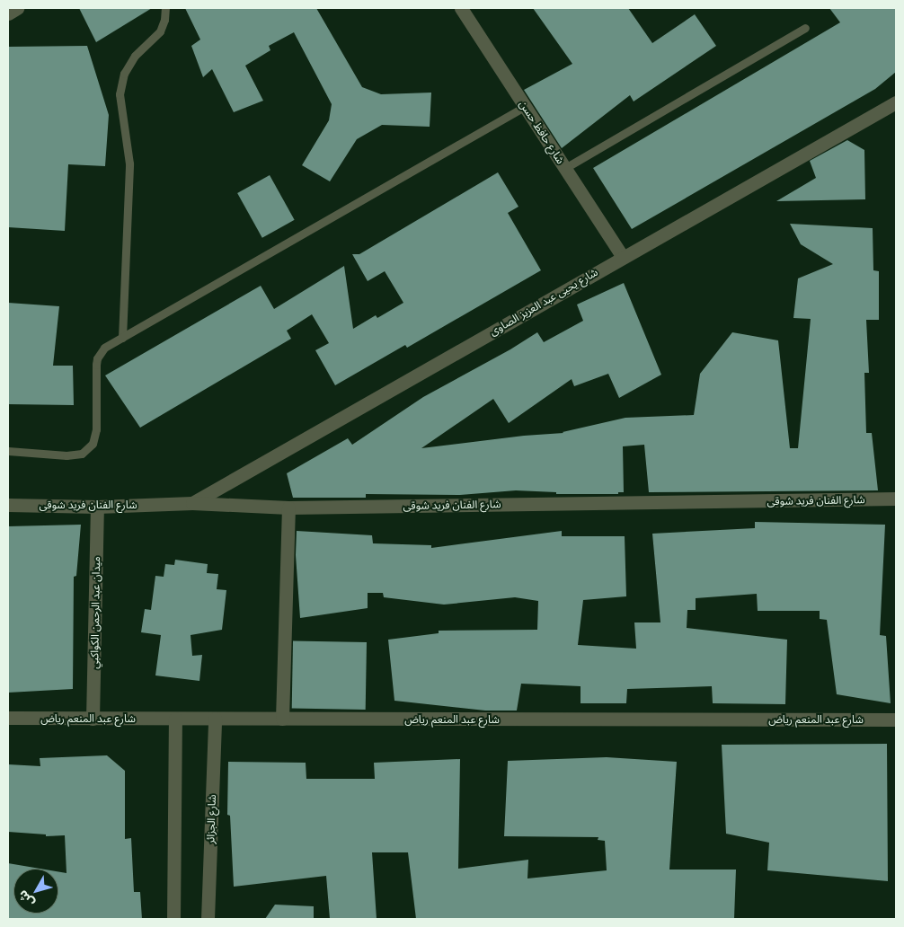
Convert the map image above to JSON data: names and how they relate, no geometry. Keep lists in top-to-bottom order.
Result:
{
  "streets": {
    "street": [
      "شارع حافظ حسن",
      "شارع يحيى عبد العزيز الصاوى",
      "شارع الفنان فريد شوقى",
      "ميدان عبد الرحمن الكواكبي",
      "شارع عبد المنعم رياض",
      "شارع الجزائر"
    ]
  },
  "crossings": [
    ["شارع حافظ حسن", "شارع يحيى عبد العزيز الصاوى"],
    ["شارع يحيى عبد العزيز الصاوى", "شارع الفنان فريد شوقى"],
    ["شارع الفنان فريد شوقى", "ميدان عبد الرحمن الكواكبي"],
    ["ميدان عبد الرحمن الكواكبي", "شارع عبد المنعم رياض"],
    ["شارع عبد المنعم رياض", "شارع الجزائر"]
  ],
  "north": "bottom left"
}
